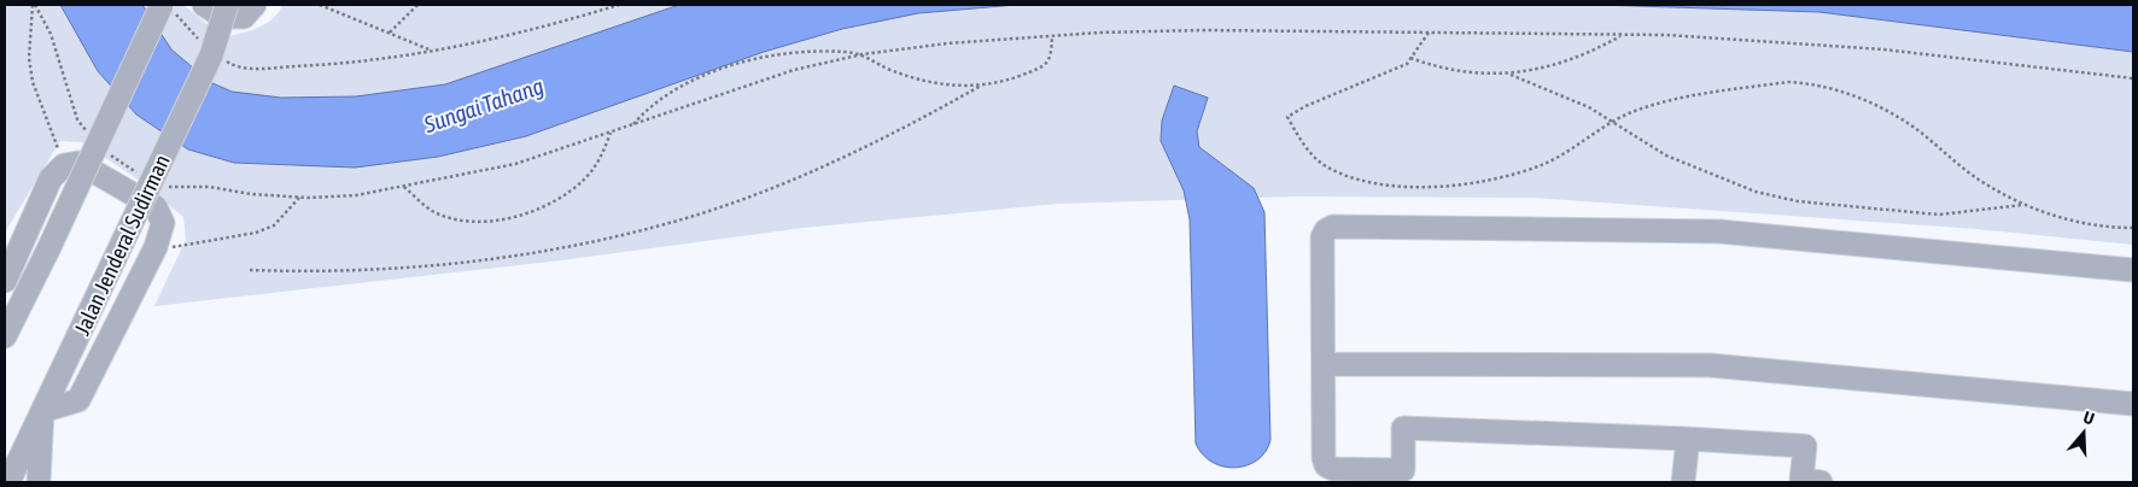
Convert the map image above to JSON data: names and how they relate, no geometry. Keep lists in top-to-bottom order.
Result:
{
  "streets": {
    "street": ["Jalan Jenderal Sudirman"]
  },
  "water": ["Sungai Tahang"],
  "north": "top"
}
